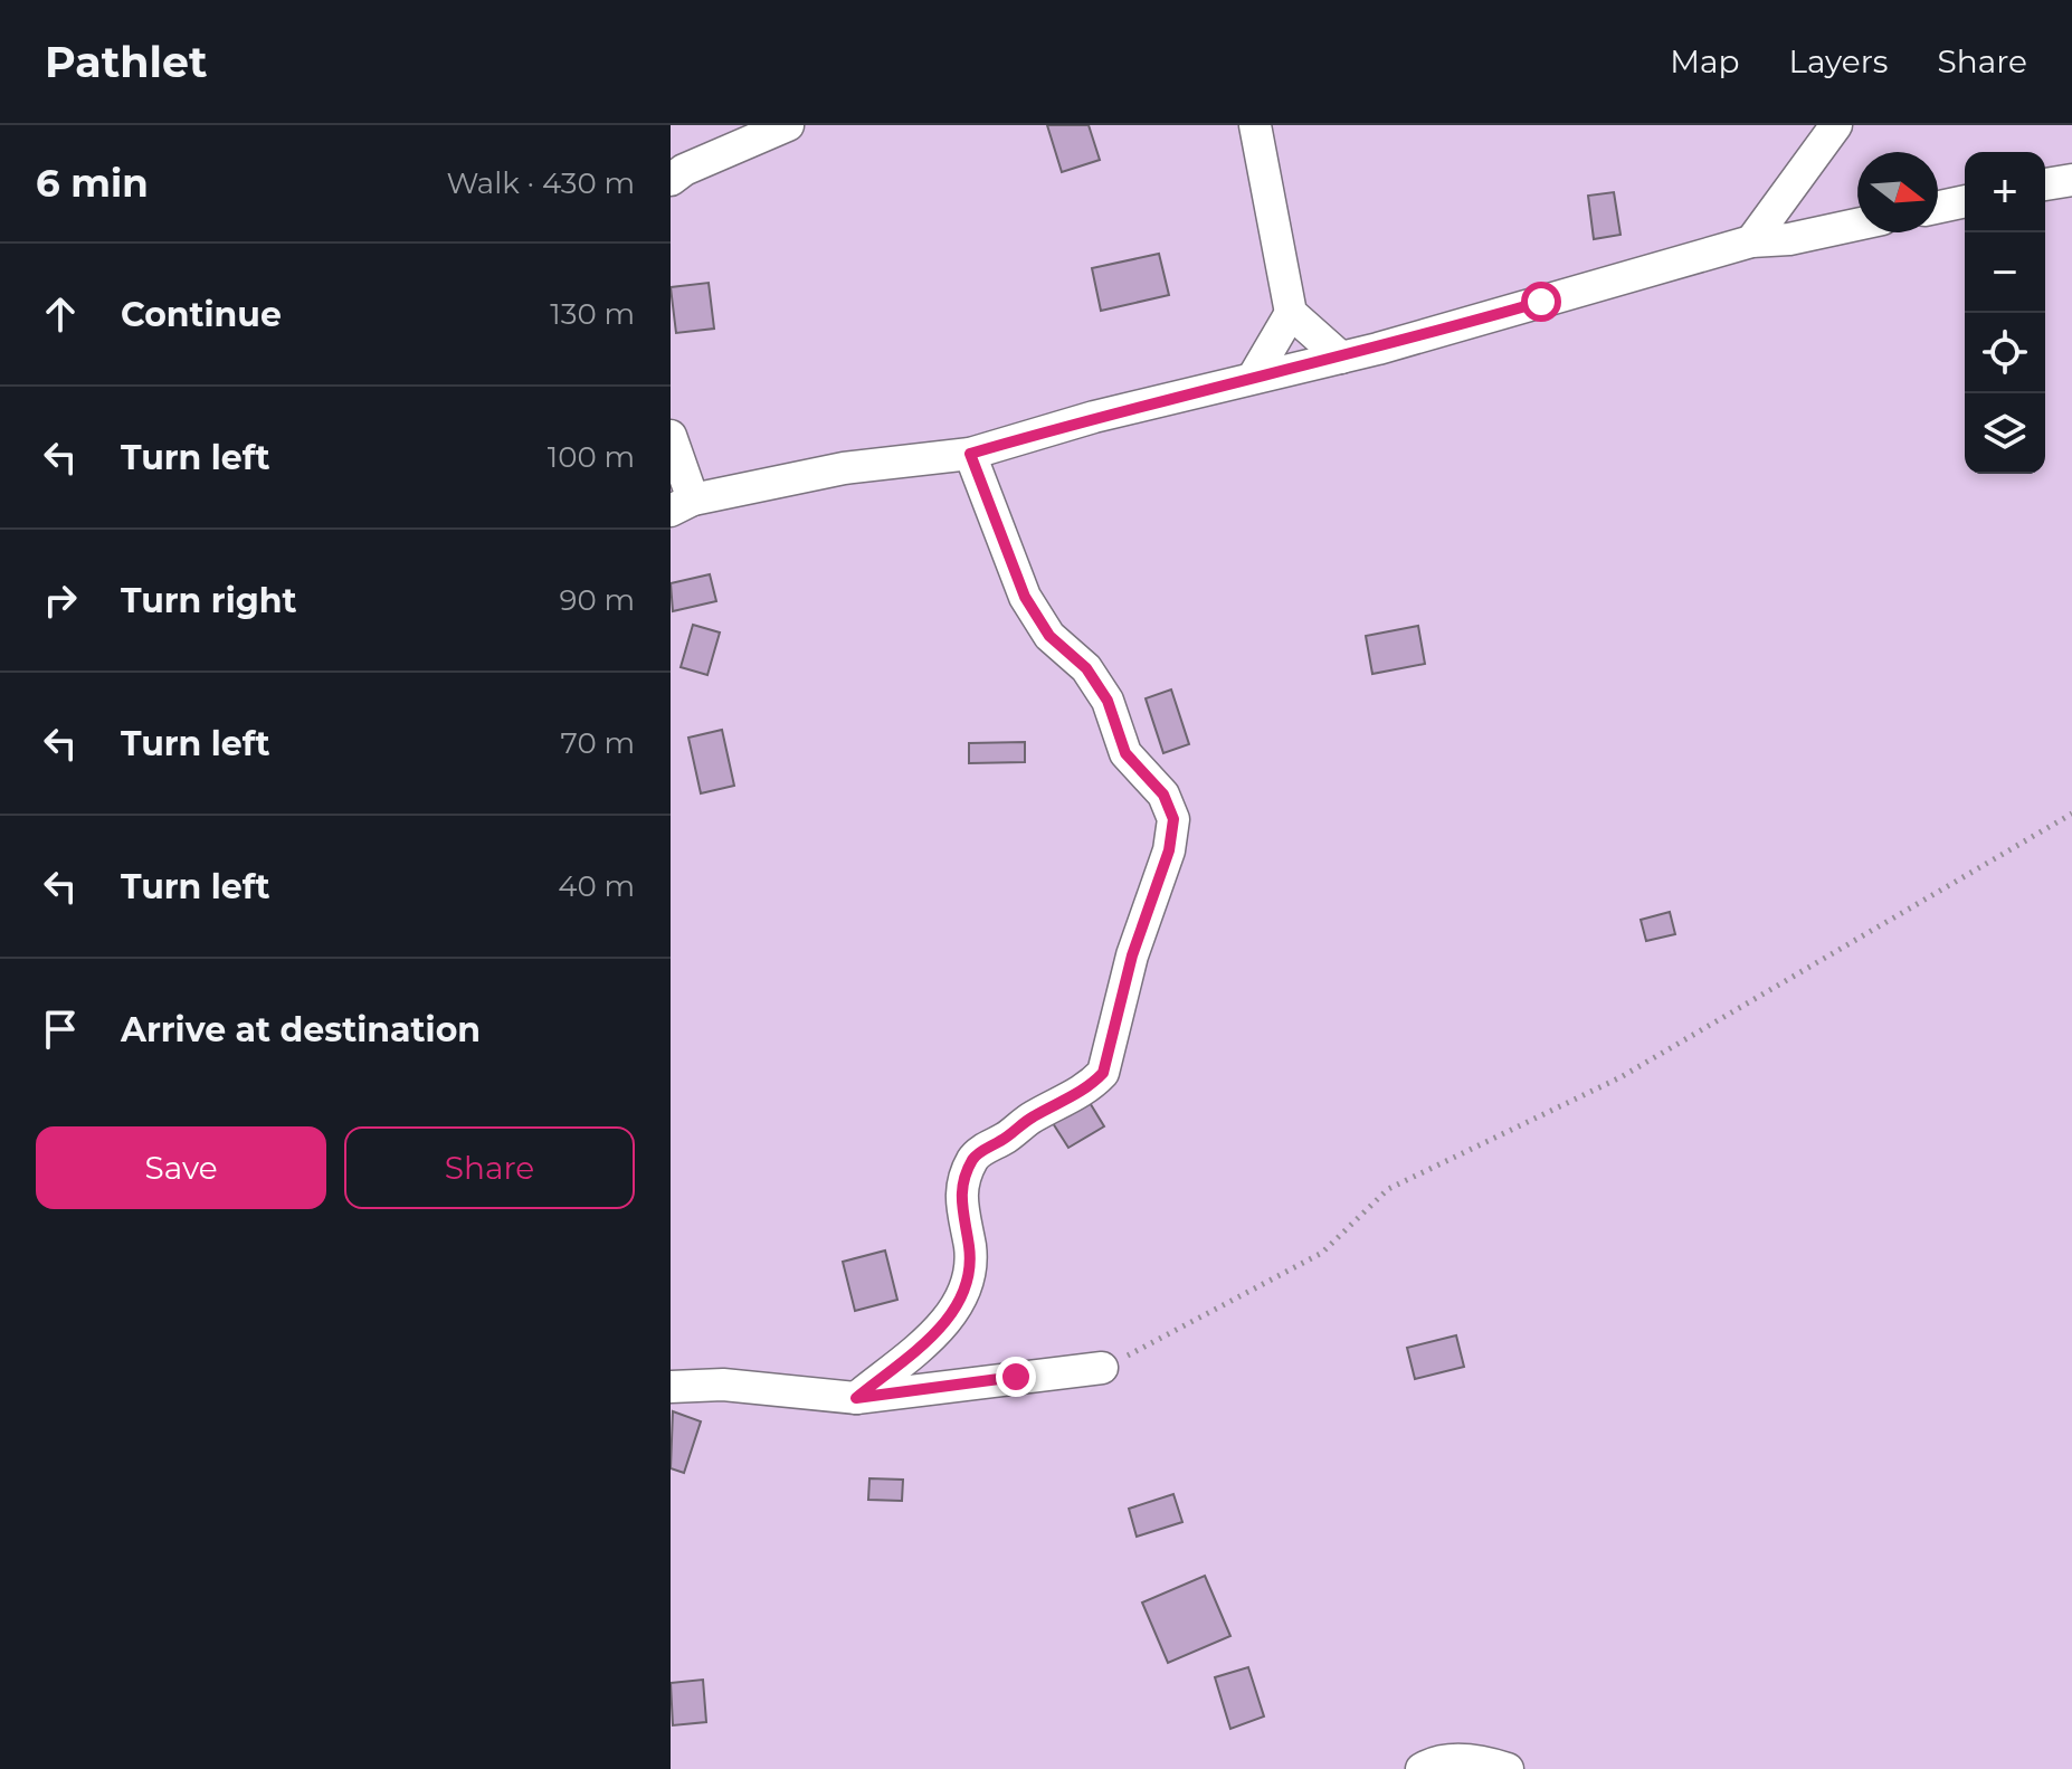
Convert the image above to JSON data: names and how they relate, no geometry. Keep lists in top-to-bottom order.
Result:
{
  "north": "right",
  "page": {
    "header": "Pathlet",
    "nav": ["Map", "Layers", "Share"],
    "heading": ["6 min", "Walk · 430 m"],
    "map_buttons": ["+", "−"],
    "list": [
      ["Continue", "130 m"],
      ["Turn left", "100 m"],
      ["Turn right", "90 m"],
      ["Turn left", "70 m"],
      ["Turn left", "40 m"],
      "Arrive at destination"
    ],
    "buttons": ["Save", "Share"]
  }
}
